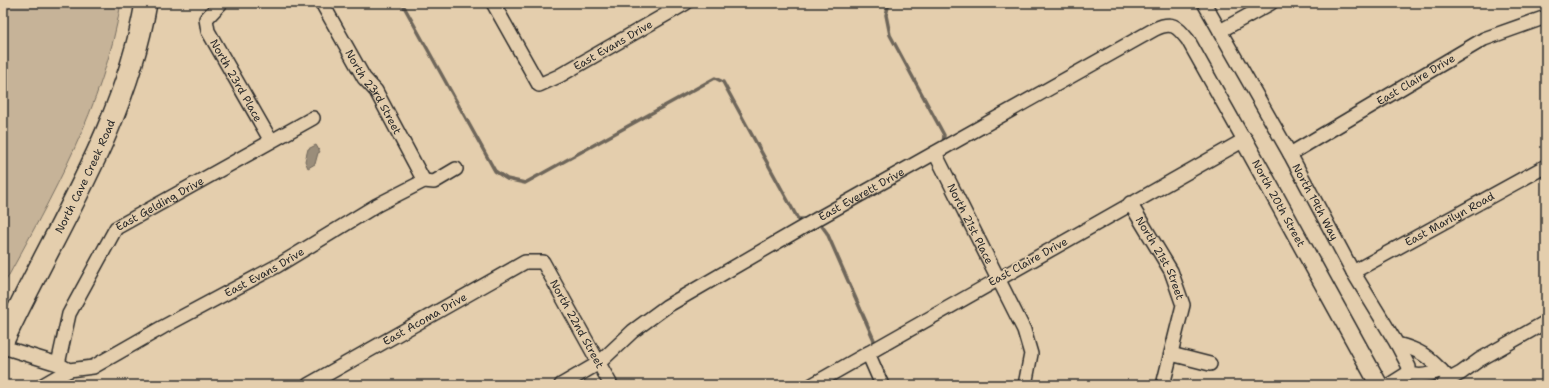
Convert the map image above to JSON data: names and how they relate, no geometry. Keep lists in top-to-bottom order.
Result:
{
  "streets": {
    "main road": ["North Cave Creek Road"],
    "street": [
      "East Evans Drive",
      "East Claire Drive",
      "North 23rd Place",
      "North 23rd Street",
      "East Everett Drive",
      "North 19th Way",
      "North 20th Street",
      "East Gelding Drive",
      "East Marilyn Road",
      "North 21st Place",
      "North 21st Street",
      "East Acoma Drive",
      "North 22nd Street"
    ]
  },
  "crossings": [
    ["East Evans Drive", "North 23rd Street"],
    ["East Evans Drive", "East Gelding Drive"],
    ["East Claire Drive", "North 19th Way"],
    ["East Claire Drive", "North 20th Street"],
    ["East Claire Drive", "North 21st Place"],
    ["East Claire Drive", "North 21st Street"],
    ["North 23rd Place", "East Gelding Drive"],
    ["East Everett Drive", "North 20th Street"],
    ["East Everett Drive", "North 21st Place"],
    ["East Everett Drive", "North 22nd Street"],
    ["North 19th Way", "East Marilyn Road"],
    ["East Acoma Drive", "North 22nd Street"]
  ]
}
